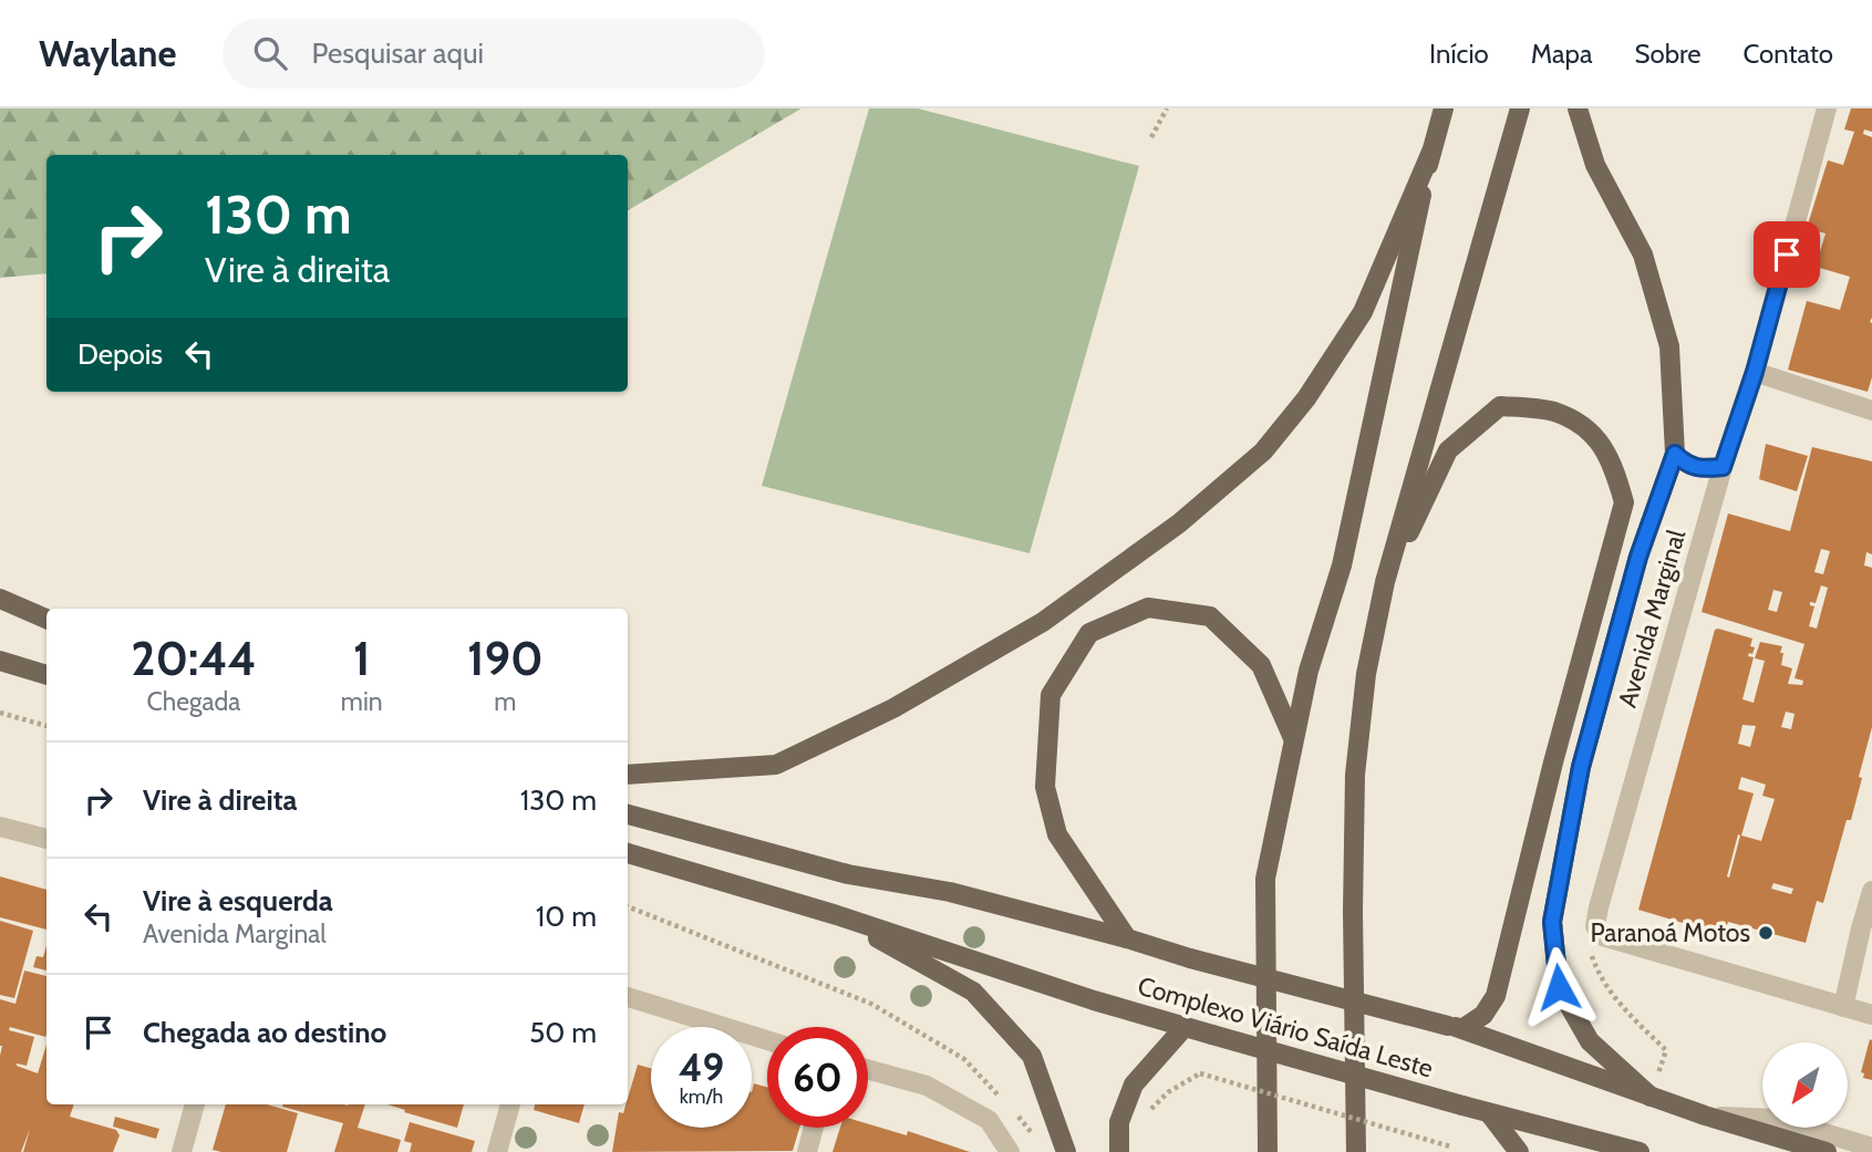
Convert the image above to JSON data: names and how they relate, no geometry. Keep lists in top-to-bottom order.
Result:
{
  "streets": {
    "main road": ["Complexo Viário Saída Leste"],
    "street": ["Avenida Marginal"]
  },
  "places": ["Paranoá Motos"],
  "north": "bottom left",
  "page": {
    "header": "Waylane",
    "search": "Pesquisar aqui",
    "nav": [
      "Início",
      "Mapa",
      "Sobre",
      "Contato"
    ],
    "turn": ["130 m", "Vire à direita"],
    "then": "Depois",
    "eta": [
      "20:44",
      "Chegada",
      "1",
      "min",
      "190",
      "m"
    ],
    "list": [
      {
        "name": "Vire à direita",
        "value": "130 m"
      },
      {
        "name": "Vire à esquerda",
        "note": "Avenida Marginal",
        "value": "10 m"
      },
      {
        "name": "Chegada ao destino",
        "value": "50 m"
      }
    ],
    "speed": "49 km/h",
    "limit": "60"
  }
}
